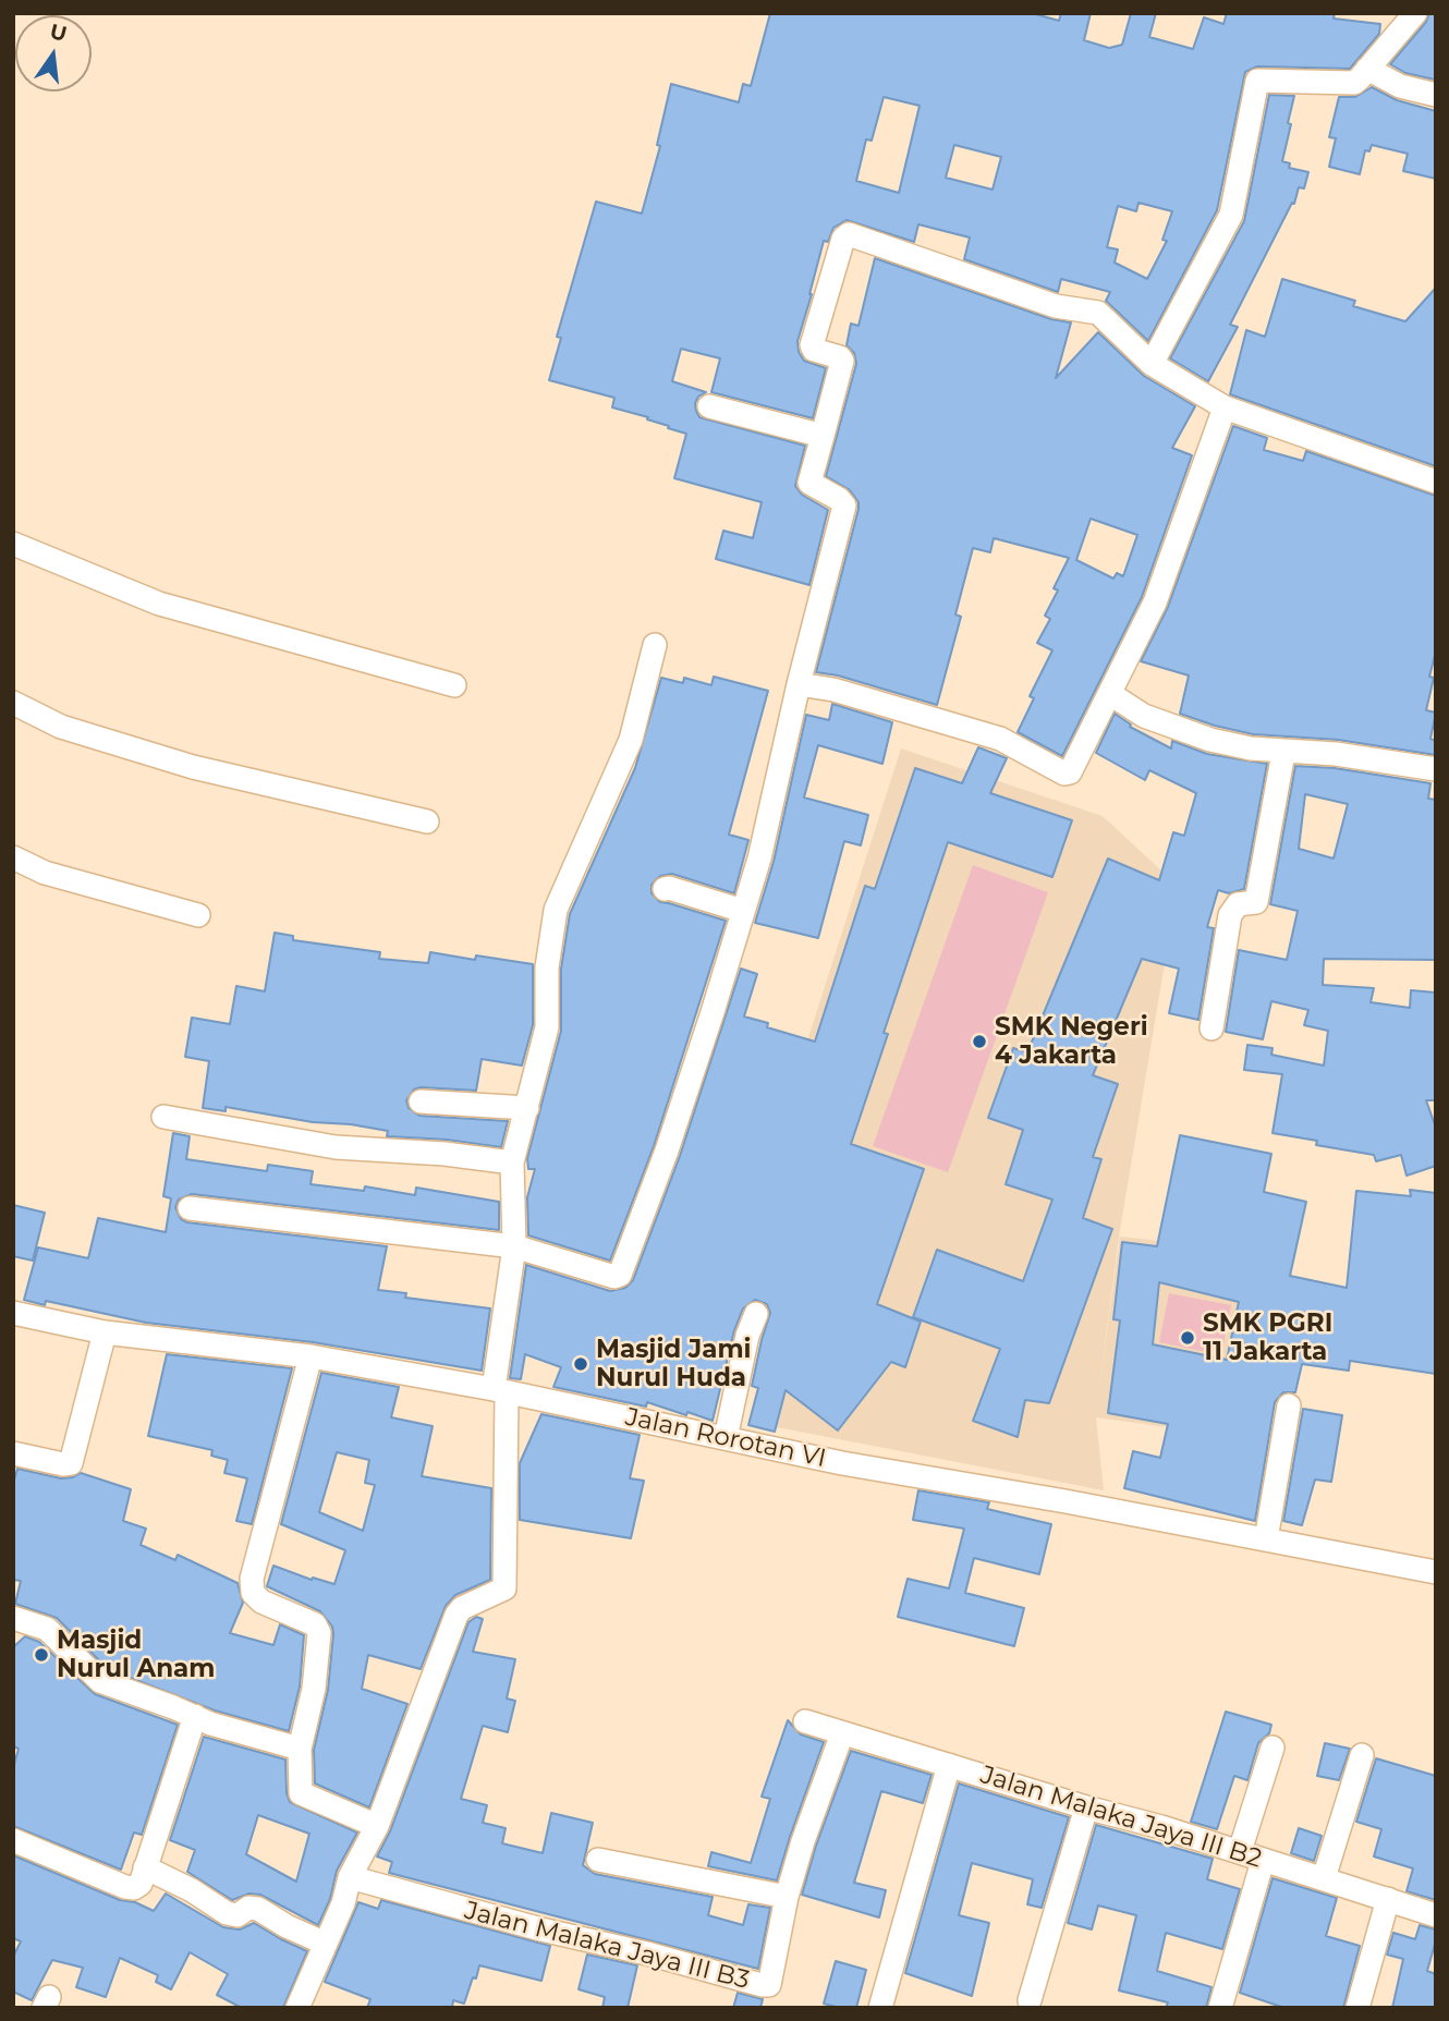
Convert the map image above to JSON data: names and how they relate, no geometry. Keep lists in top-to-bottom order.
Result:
{
  "streets": {
    "street": ["Jalan Rorotan VI", "Jalan Malaka Jaya III B2", "Jalan Malaka Jaya III B3"]
  },
  "places": [
    "SMK Negeri 4 Jakarta",
    "SMK PGRI 11 Jakarta",
    "Masjid Jami Nurul Huda",
    "Masjid Nurul Anam"
  ],
  "north": "top"
}
